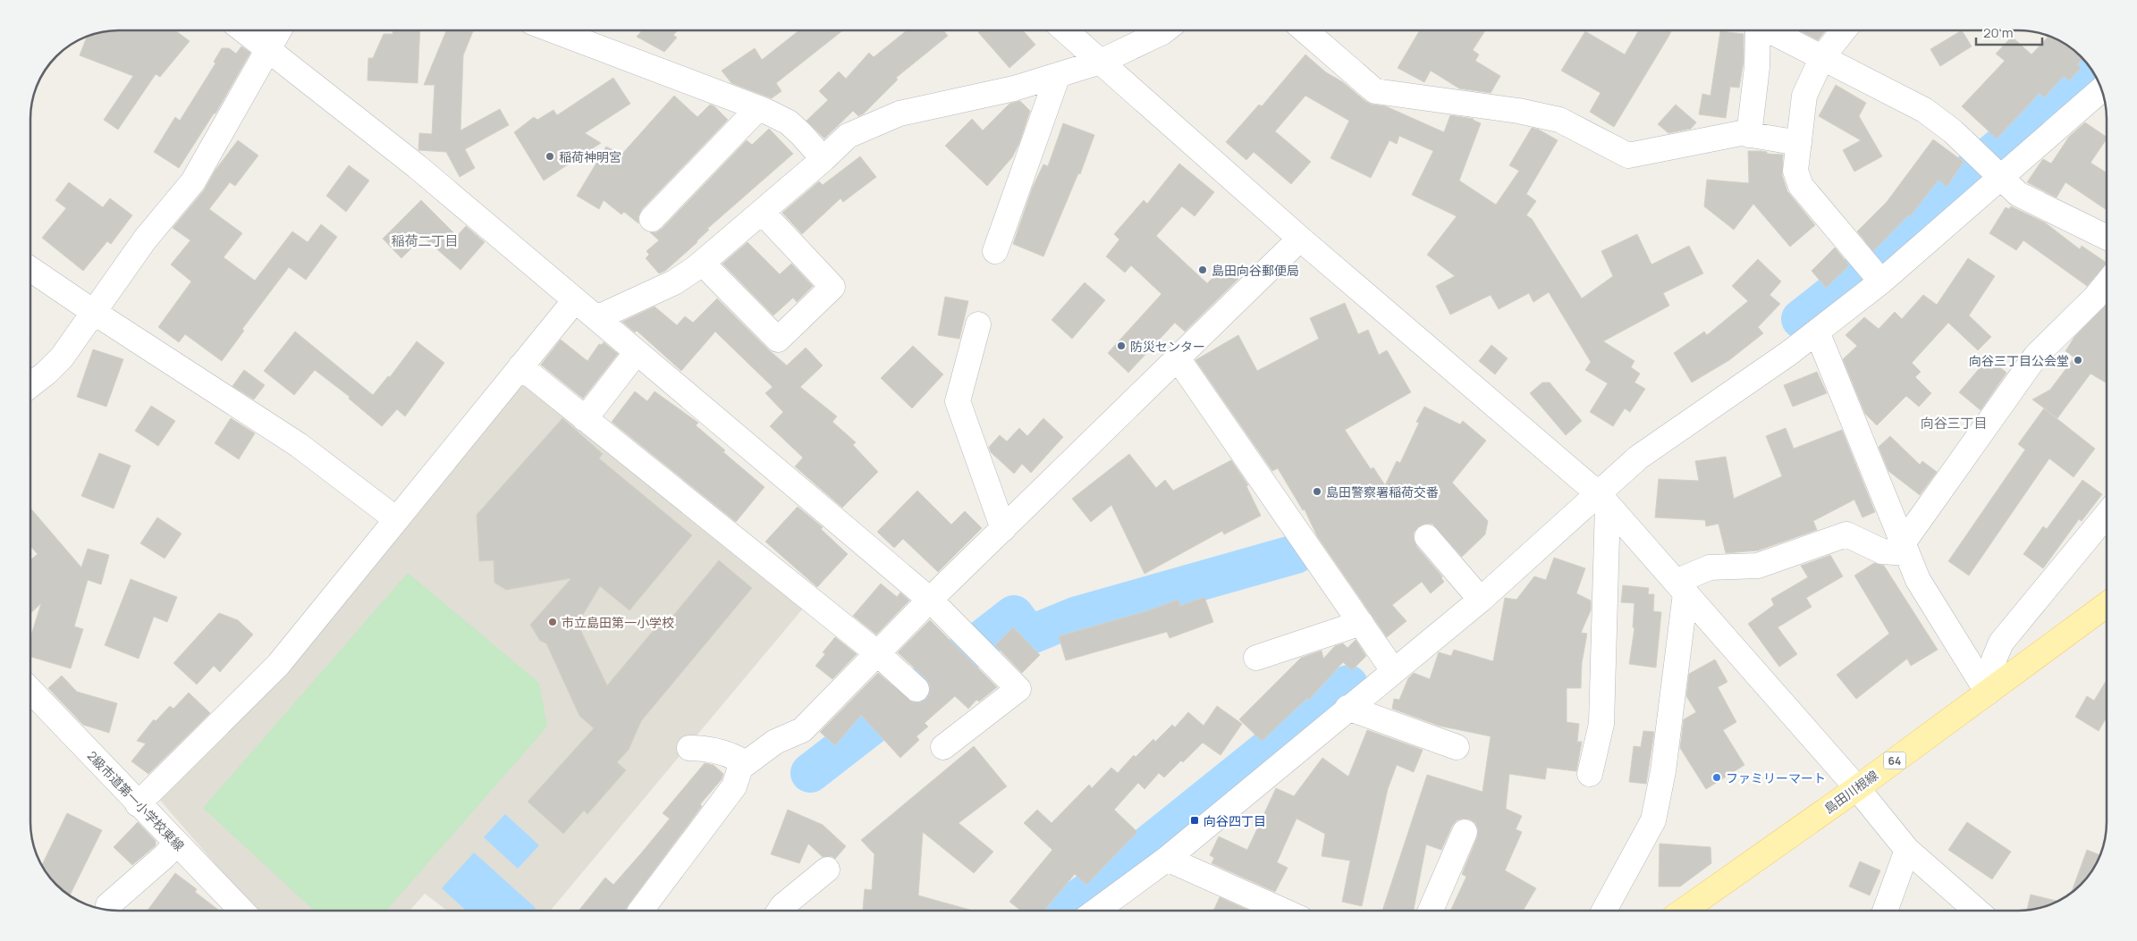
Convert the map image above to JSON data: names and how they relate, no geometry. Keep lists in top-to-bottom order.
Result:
{
  "streets": {
    "main road": ["64", "島田川根線"],
    "street": ["2級市道第一小学校東線"]
  },
  "districts": ["稲荷二丁目", "向谷三丁目"],
  "places": {
    "other": [
      "稲荷神明宮",
      "島田向谷郵便局",
      "防災センター",
      "向谷三丁目公会堂",
      "島田警察署稲荷交番",
      "市立島田第一小学校",
      "ファミリーマート"
    ],
    "transit": ["向谷四丁目"]
  },
  "scale_bar": "20 m"
}
